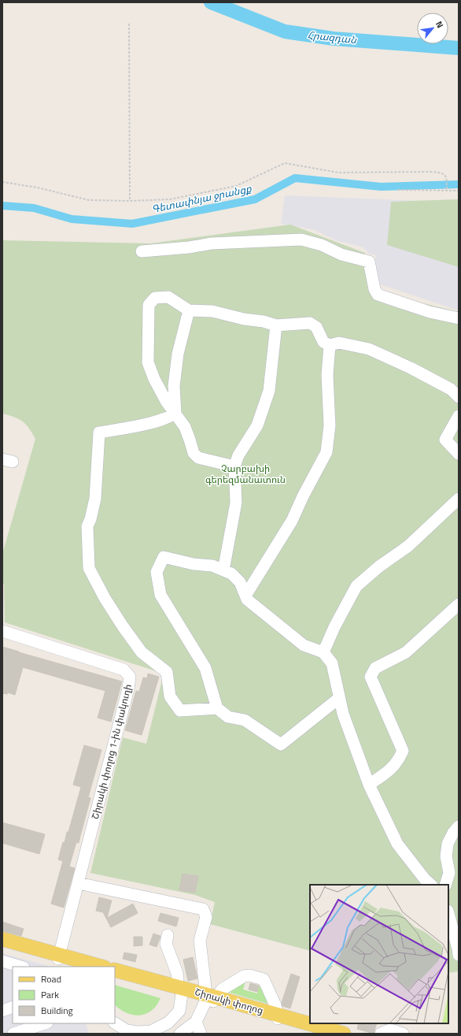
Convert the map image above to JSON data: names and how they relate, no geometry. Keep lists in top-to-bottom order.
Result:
{
  "streets": {
    "main road": ["Շիրակի փողոց"],
    "lane": ["Շիրակի փողոց 1-ին փակուղի"]
  },
  "water": ["Հրազդան", "Գետափնյա ջրանցք"],
  "parks": ["Չարբախի գերեզմանատուն"],
  "legend": ["Road", "Park", "Building"],
  "north": "top right"
}
